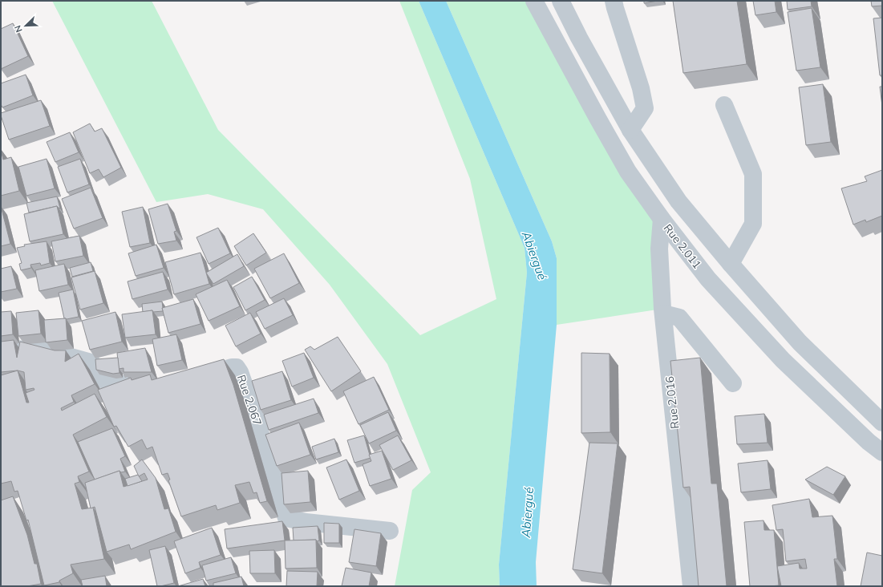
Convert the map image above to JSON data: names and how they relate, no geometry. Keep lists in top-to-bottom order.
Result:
{
  "streets": {
    "street": ["Rue 2.011", "Rue 2.067", "Rue 2.016"]
  },
  "crossings": [
    ["Rue 2.011", "Rue 2.016"]
  ],
  "water": ["Abiergué"],
  "north": "bottom left"
}
